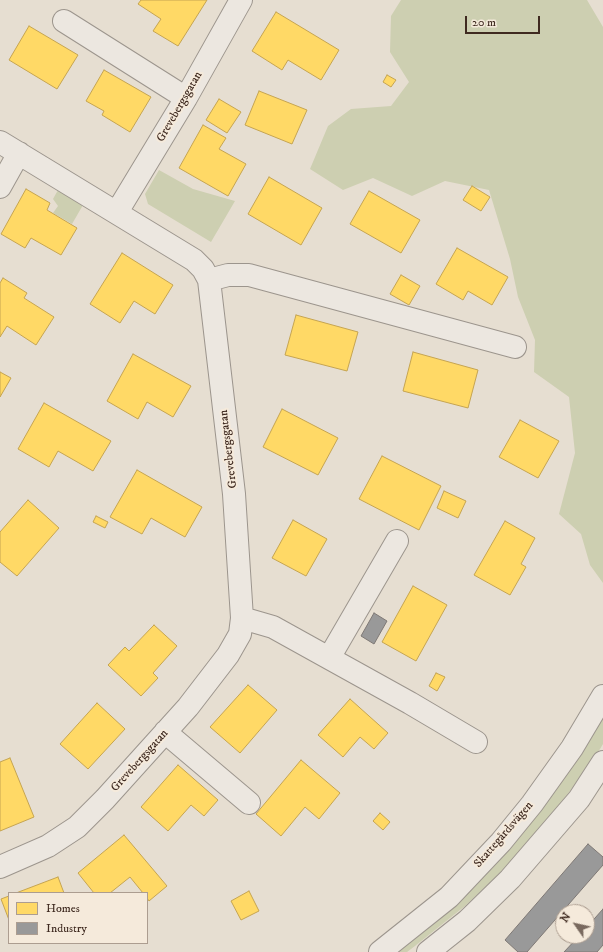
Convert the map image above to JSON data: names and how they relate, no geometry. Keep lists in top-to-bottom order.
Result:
{
  "streets": {
    "street": ["Grevebergsgatan", "Skattegårdsvägen"]
  },
  "legend": ["Homes", "Industry"],
  "scale_bar": "20 m",
  "north": "top left"
}
